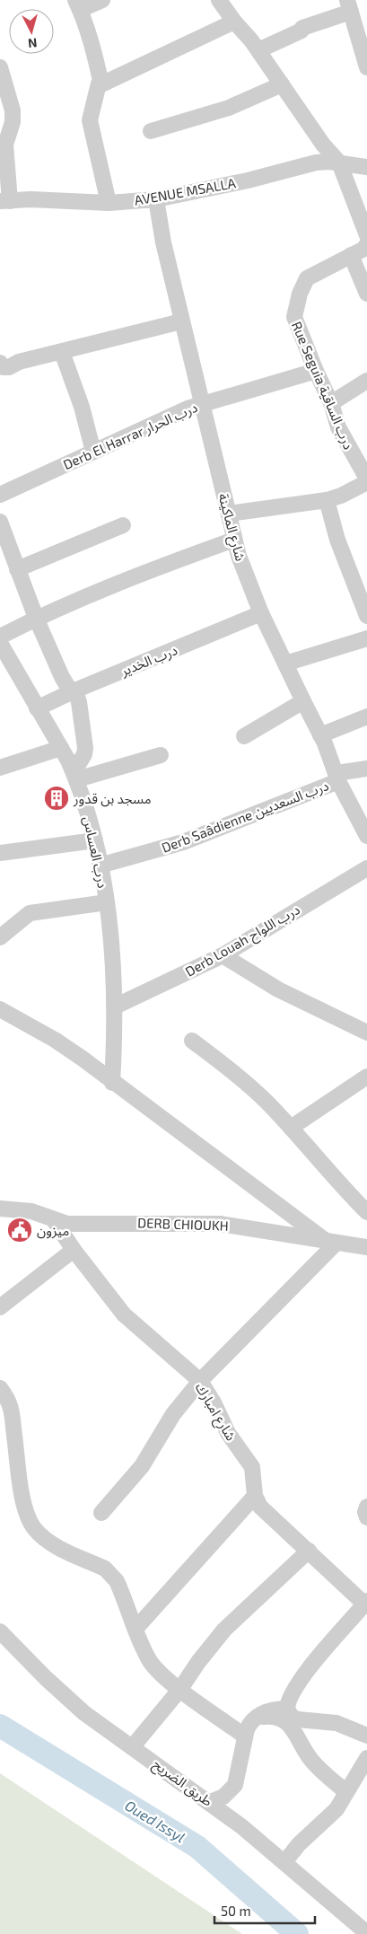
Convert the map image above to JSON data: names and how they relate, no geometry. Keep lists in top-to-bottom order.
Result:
{
  "streets": {
    "street": [
      "AVENUE MSALLA",
      "Rue Seguia درب الساقية",
      "Derb El Harrar درب الحرار",
      "شارع الماكينة",
      "درب الخدير",
      "Derb Saâdienne درب السعديين",
      "درب العساس",
      "Derb Louah درب اللواح",
      "DERB CHIOUKH",
      "شارع امبارك",
      "طريق الضريح"
    ]
  },
  "crossings": [
    ["AVENUE MSALLA", "شارع الماكينة"],
    ["Rue Seguia درب الساقية", "Derb El Harrar درب الحرار"],
    ["Derb El Harrar درب الحرار", "شارع الماكينة"],
    ["شارع الماكينة", "درب الخدير"],
    ["شارع الماكينة", "Derb Saâdienne درب السعديين"],
    ["درب الخدير", "درب العساس"],
    ["Derb Saâdienne درب السعديين", "درب العساس"],
    ["درب العساس", "Derb Louah درب اللواح"],
    ["DERB CHIOUKH", "شارع امبارك"]
  ],
  "water": ["Oued Issyl"],
  "places": {
    "building": ["مسجد بن قدور"],
    "public building": ["ميزون"]
  },
  "scale_bar": "50 m",
  "north": "bottom"
}
